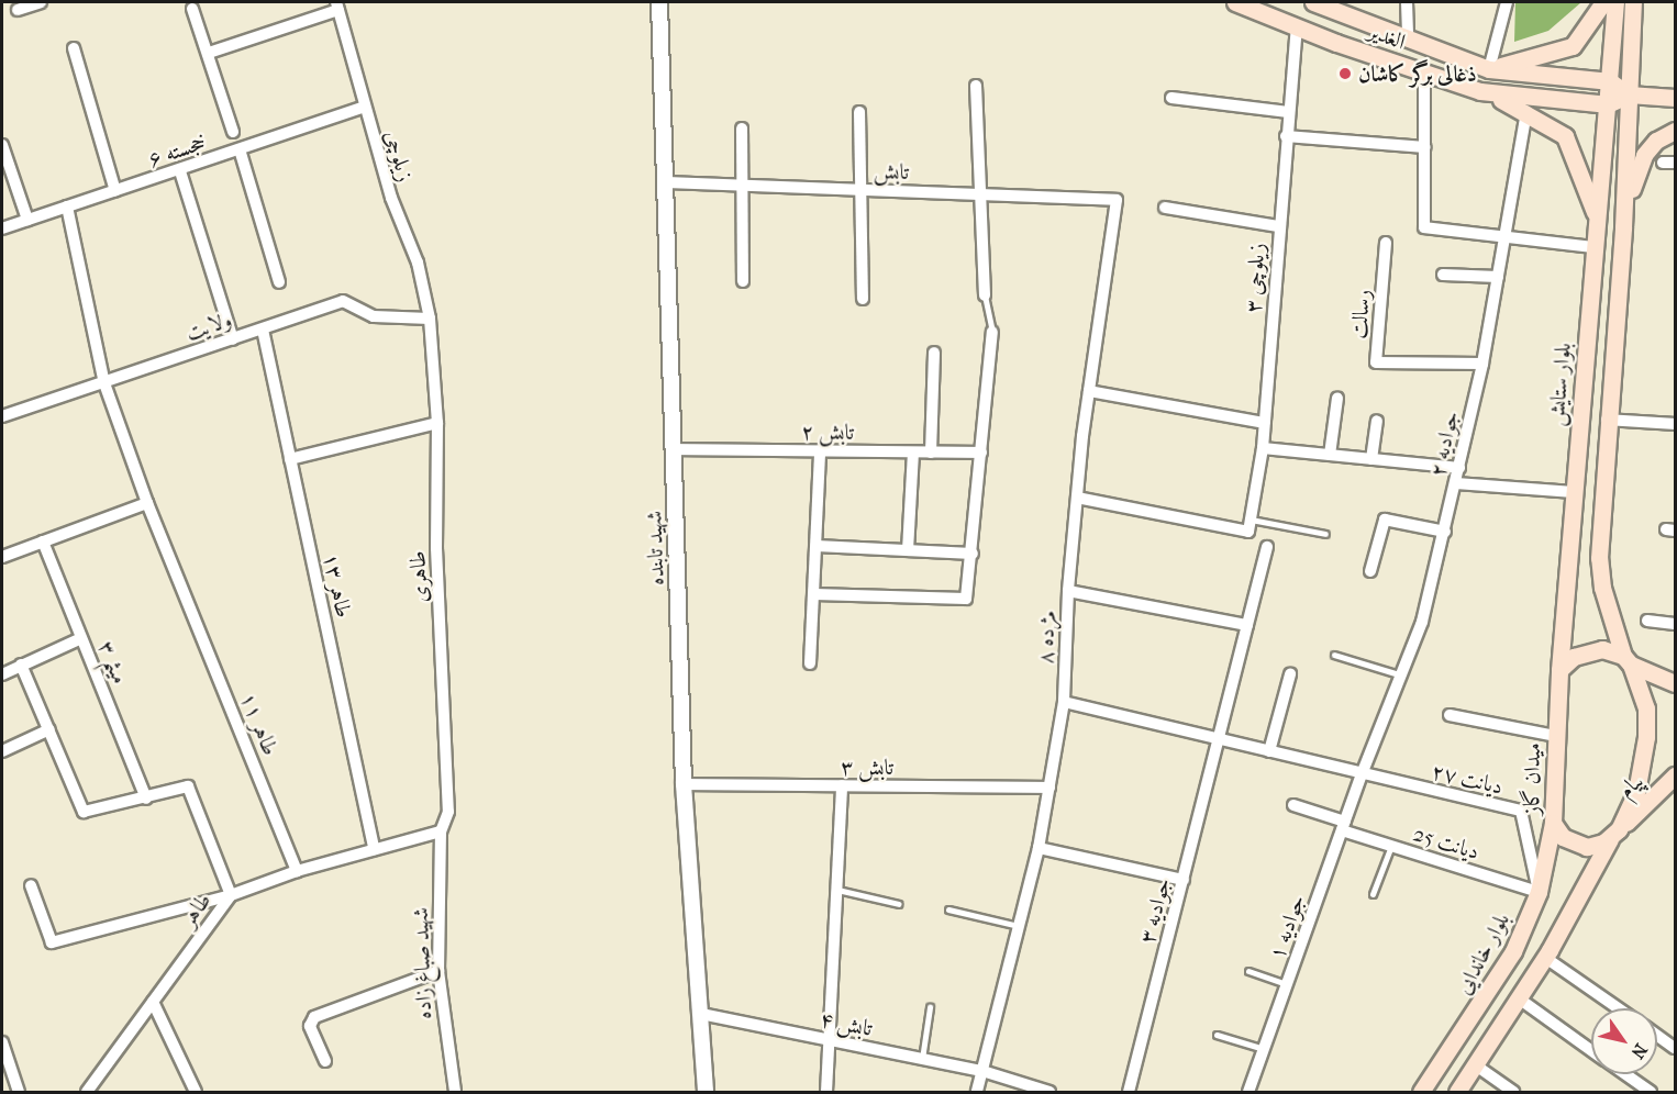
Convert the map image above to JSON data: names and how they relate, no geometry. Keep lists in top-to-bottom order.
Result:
{
  "streets": {
    "main road": [
      "الغدیر",
      "بلوار ستایش",
      "میدان گاز",
      "پیام",
      "بلوار خاندایی"
    ],
    "street": [
      "خجسته ۶",
      "زیلوچی",
      "تابش",
      "زیلوچی ۳",
      "رسالت",
      "ولایت",
      "تابش ۲",
      "جوادیه ۲",
      "شهید تابنده",
      "طاهری",
      "طاهر ۱۳",
      "مژده ۸",
      "میثم ۳",
      "طاهر ۱۱",
      "تابش ۳",
      "دیانت ۲۷",
      "دیانت 25",
      "طاهر",
      "جوادیه ۳",
      "جوادیه ۱",
      "شهید صباغ زاده",
      "تابش ۴"
    ]
  },
  "crossings": [
    ["الغدیر", "زیلوچی ۳"],
    ["الغدیر", "بلوار ستایش"],
    ["خجسته ۶", "زیلوچی"],
    ["زیلوچی", "ولایت"],
    ["زیلوچی", "طاهری"],
    ["تابش", "شهید تابنده"],
    ["تابش", "مژده ۸"],
    ["رسالت", "جوادیه ۲"],
    ["ولایت", "طاهری"],
    ["ولایت", "طاهر ۱۳"],
    ["بلوار ستایش", "میدان گاز"],
    ["تابش ۲", "شهید تابنده"],
    ["جوادیه ۲", "دیانت ۲۷"],
    ["جوادیه ۲", "جوادیه ۱"],
    ["شهید تابنده", "تابش ۳"],
    ["شهید تابنده", "تابش ۴"],
    ["طاهری", "طاهر"],
    ["طاهری", "شهید صباغ زاده"],
    ["طاهر ۱۳", "طاهر"],
    ["مژده ۸", "تابش ۳"],
    ["مژده ۸", "تابش ۴"],
    ["طاهر ۱۱", "طاهر"],
    ["دیانت ۲۷", "دیانت 25"],
    ["دیانت ۲۷", "جوادیه ۱"],
    ["دیانت ۲۷", "بلوار خاندایی"],
    ["میدان گاز", "پیام"],
    ["میدان گاز", "بلوار خاندایی"],
    ["دیانت 25", "جوادیه ۱"],
    ["دیانت 25", "بلوار خاندایی"],
    ["طاهر", "شهید صباغ زاده"]
  ],
  "places": ["ذغالی برگر کاشان"],
  "north": "bottom right"
}
